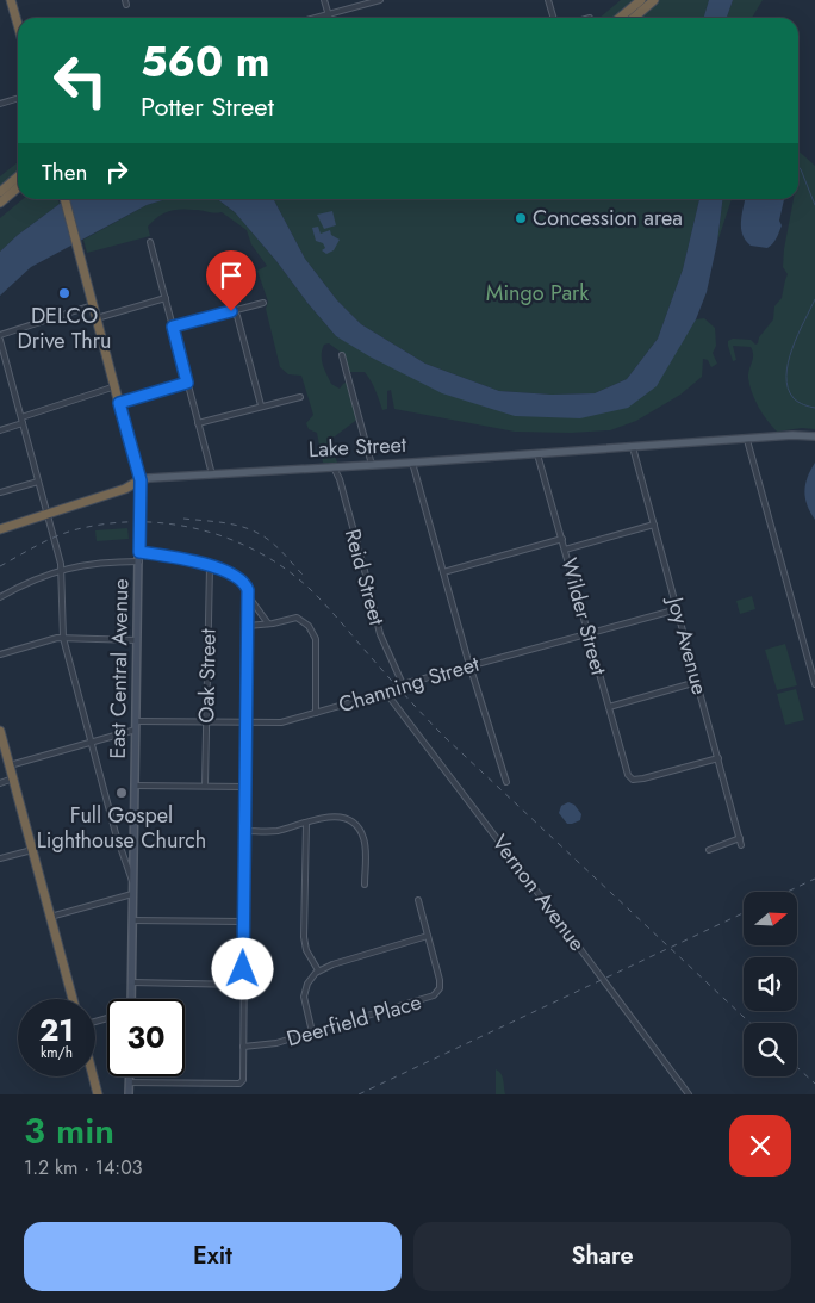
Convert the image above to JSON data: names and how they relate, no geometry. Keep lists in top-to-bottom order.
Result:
{
  "streets": {
    "highway": ["Lake Street", "East Central Avenue"],
    "street": [
      "Reid Street",
      "Wilder Street",
      "Joy Avenue",
      "Oak Street",
      "Channing Street",
      "Vernon Avenue",
      "Deerfield Place"
    ]
  },
  "crossings": [
    ["Lake Street", "Reid Street"],
    ["Lake Street", "Wilder Street"],
    ["Lake Street", "Joy Avenue"],
    ["Lake Street", "East Central Avenue"],
    ["Reid Street", "Channing Street"],
    ["Wilder Street", "Joy Avenue"],
    ["Wilder Street", "Channing Street"],
    ["Joy Avenue", "Channing Street"],
    ["East Central Avenue", "Channing Street"],
    ["Oak Street", "Channing Street"],
    ["Channing Street", "Vernon Avenue"]
  ],
  "parks": ["Mingo Park"],
  "places": ["Concession area", "DELCO Drive Thru", "Full Gospel Lighthouse Church"],
  "north": "right",
  "page": {
    "turn": ["560 m", "Potter Street"],
    "then": "Then",
    "speed": "21 km/h",
    "limit": "30",
    "heading": ["3 min", "1.2 km · 14:03"],
    "buttons": ["Exit", "Share"]
  }
}
